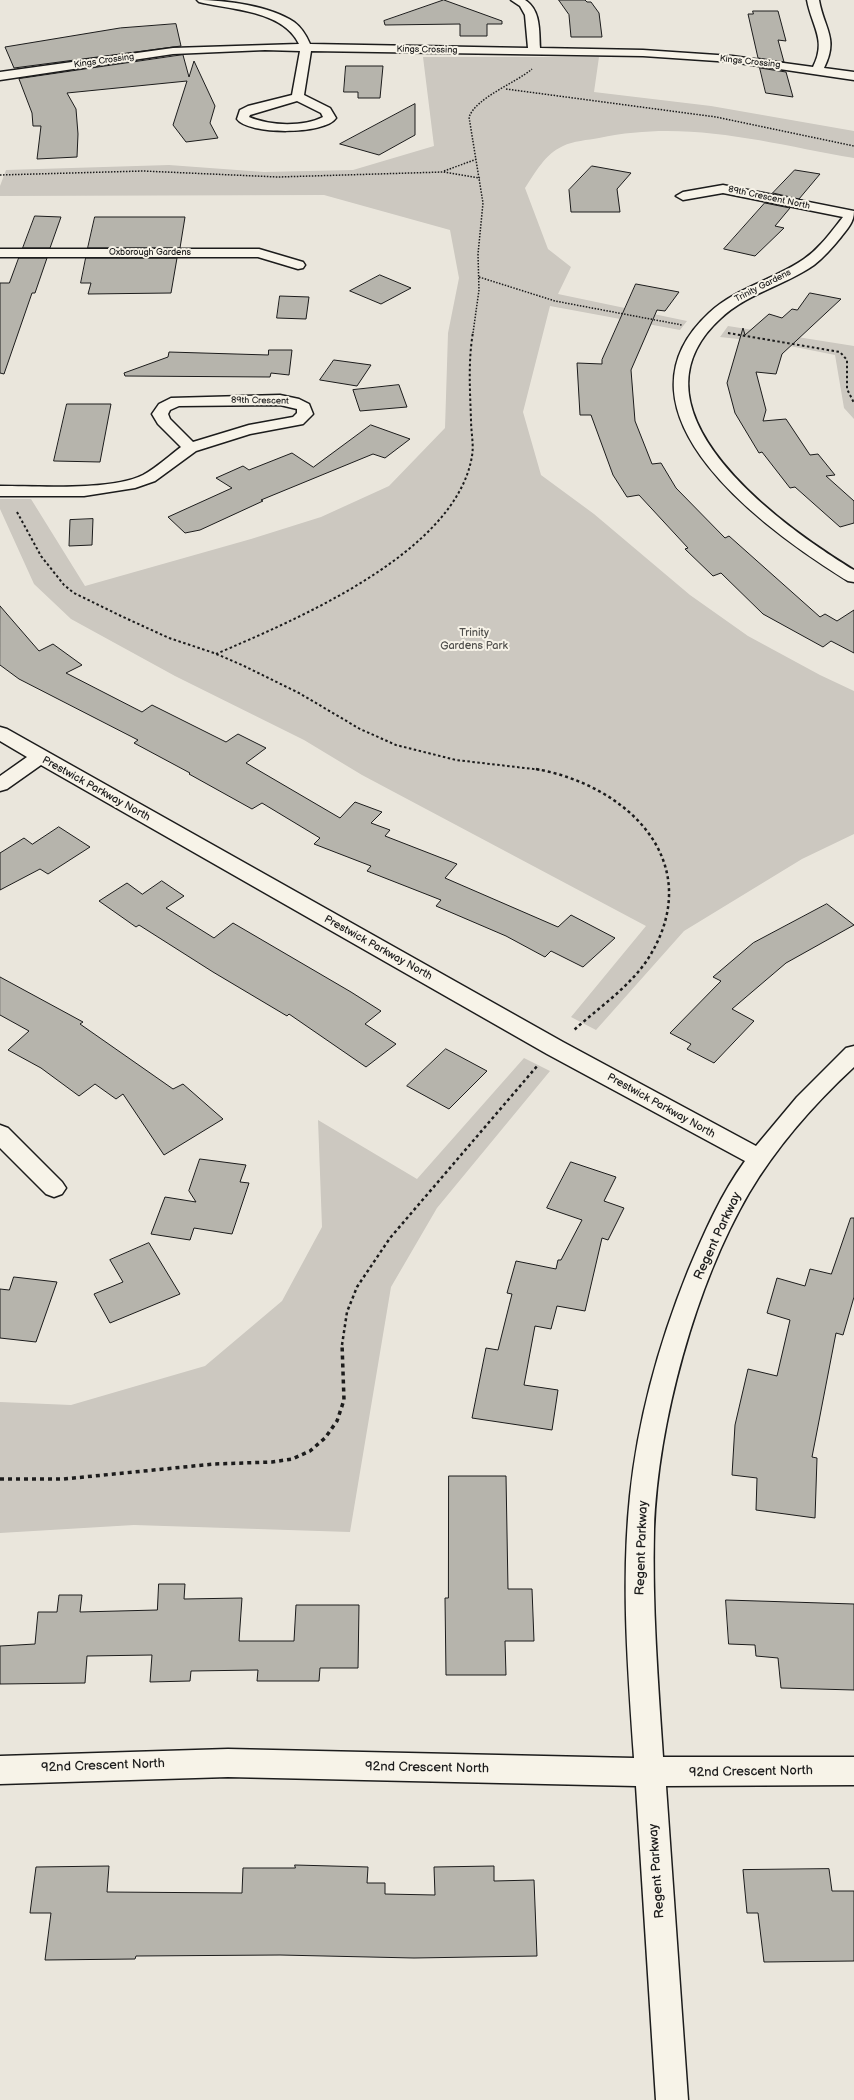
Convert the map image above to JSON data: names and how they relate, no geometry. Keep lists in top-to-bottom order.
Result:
{
  "streets": {
    "street": [
      "Kings Crossing",
      "89th Crescent North",
      "Oxborough Gardens",
      "Trinity Gardens",
      "89th Crescent",
      "Prestwick Parkway North",
      "Regent Parkway",
      "92nd Crescent North"
    ]
  },
  "crossings": [
    ["89th Crescent North", "Trinity Gardens"],
    ["Prestwick Parkway North", "Regent Parkway"],
    ["Regent Parkway", "92nd Crescent North"]
  ],
  "parks": ["Trinity Gardens Park"]
}
